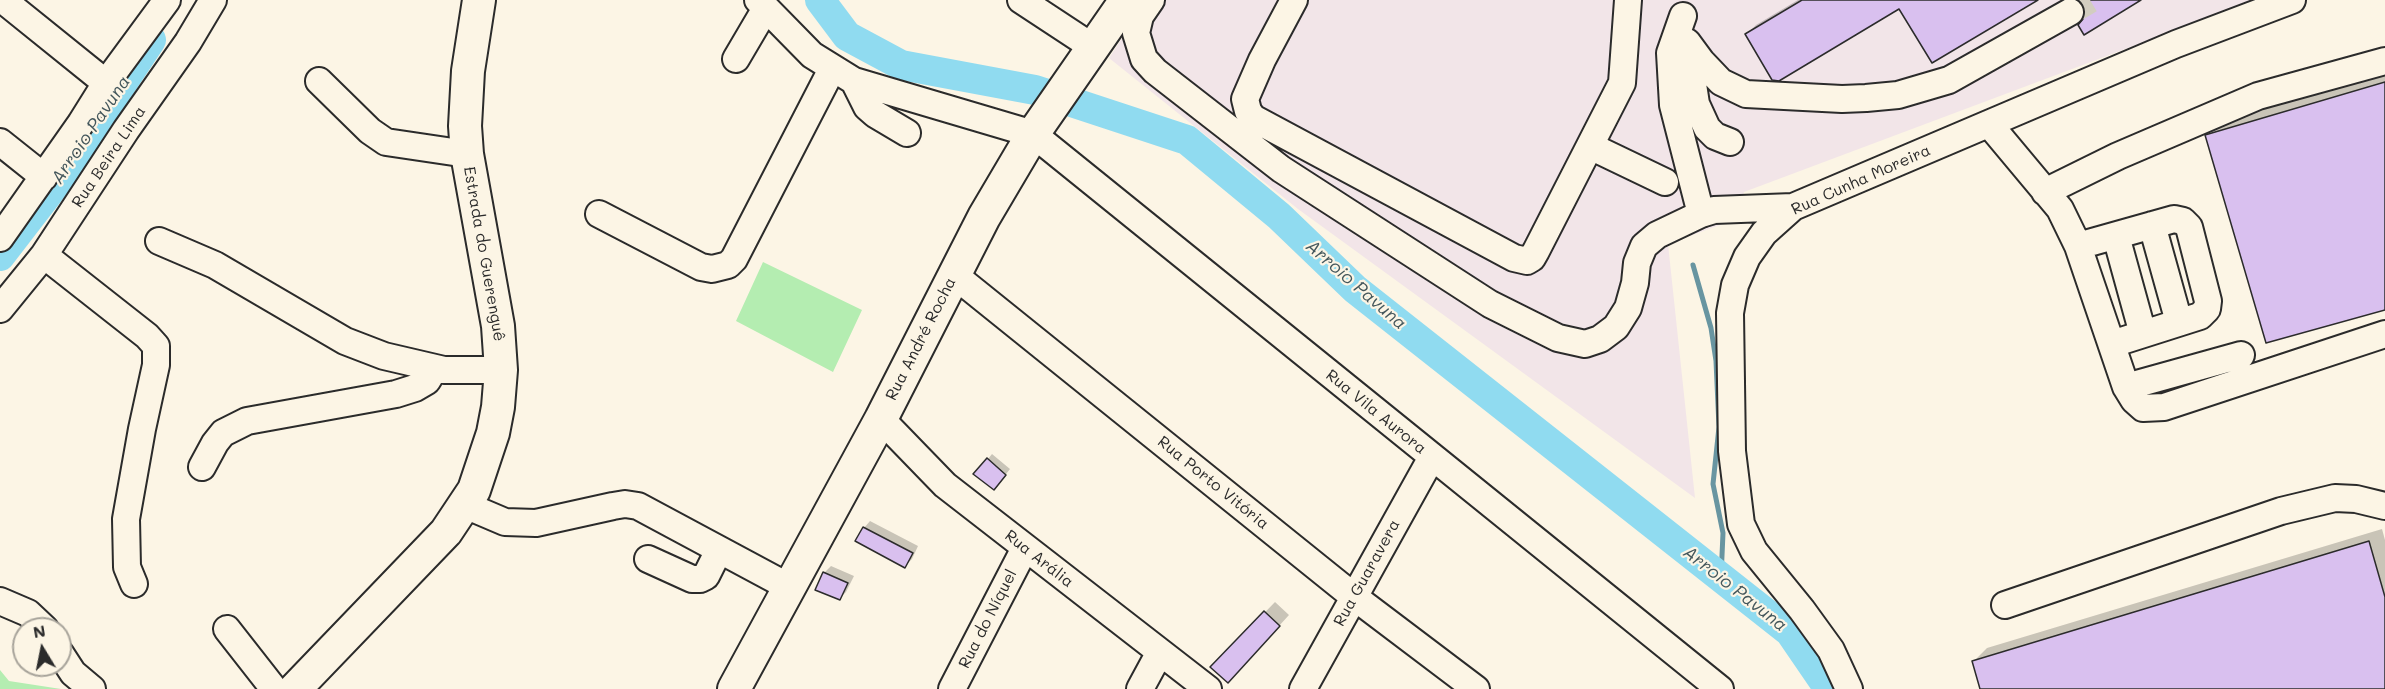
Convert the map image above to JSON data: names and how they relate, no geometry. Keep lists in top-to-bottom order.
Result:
{
  "streets": {
    "main road": ["Estrada do Guerenguê", "Rua André Rocha"],
    "street": [
      "Rua Beira Lima",
      "Rua Cunha Moreira",
      "Rua Vila Aurora",
      "Rua Porto Vitória",
      "Rua Arália",
      "Rua Guaravera",
      "Rua do Níquel"
    ]
  },
  "crossings": [
    ["Rua André Rocha", "Rua Vila Aurora"],
    ["Rua André Rocha", "Rua Porto Vitória"],
    ["Rua André Rocha", "Rua Arália"],
    ["Rua Vila Aurora", "Rua Guaravera"],
    ["Rua Porto Vitória", "Rua Guaravera"],
    ["Rua Arália", "Rua do Níquel"]
  ],
  "water": ["Arroio Pavuna"],
  "north": "top"
}
